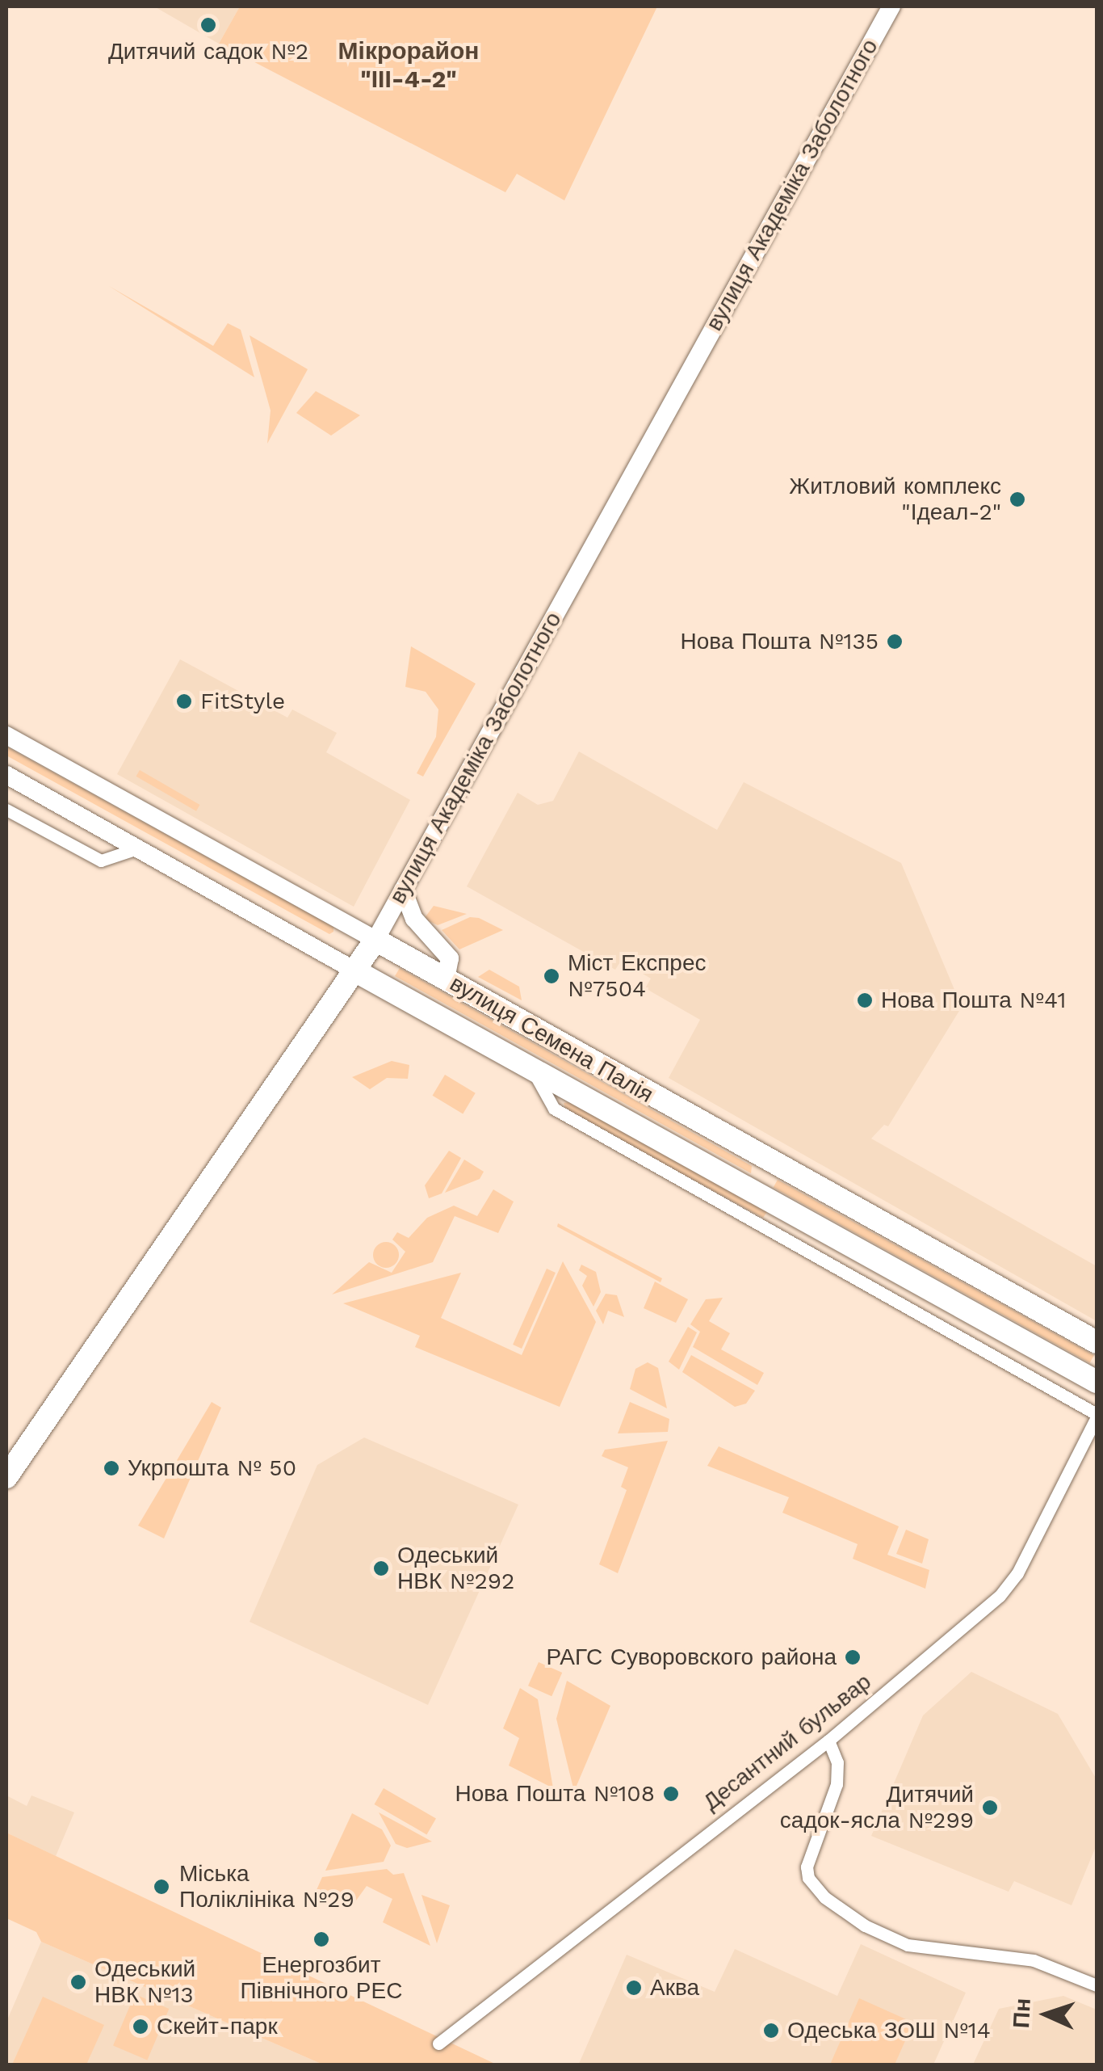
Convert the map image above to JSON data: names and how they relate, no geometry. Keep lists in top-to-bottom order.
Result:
{
  "streets": {
    "highway": ["вулиця Академіка Заболотного", "вулиця Семена Палія"],
    "street": ["Десантний бульвар"]
  },
  "crossings": [
    ["вулиця Академіка Заболотного", "вулиця Семена Палія"]
  ],
  "districts": ["Мікрорайон \"ІІІ-4-2\""],
  "places": [
    "Дитячий садок №2",
    "Житловий комплекс \"Ідеал-2\"",
    "Нова Пошта №135",
    "FitStyle",
    "Міст Експрес №7504",
    "Нова Пошта №41",
    "Укрпошта № 50",
    "Одеський НВК №292",
    "РАГС Суворовского района",
    "Нова Пошта №108",
    "Дитячий садок-ясла №299",
    "Міська Поліклініка №29",
    "Енергозбит Північного РЕС",
    "Одеський НВК №13",
    "Аква",
    "Скейт-парк",
    "Одеська ЗОШ №14"
  ],
  "north": "left"
}
